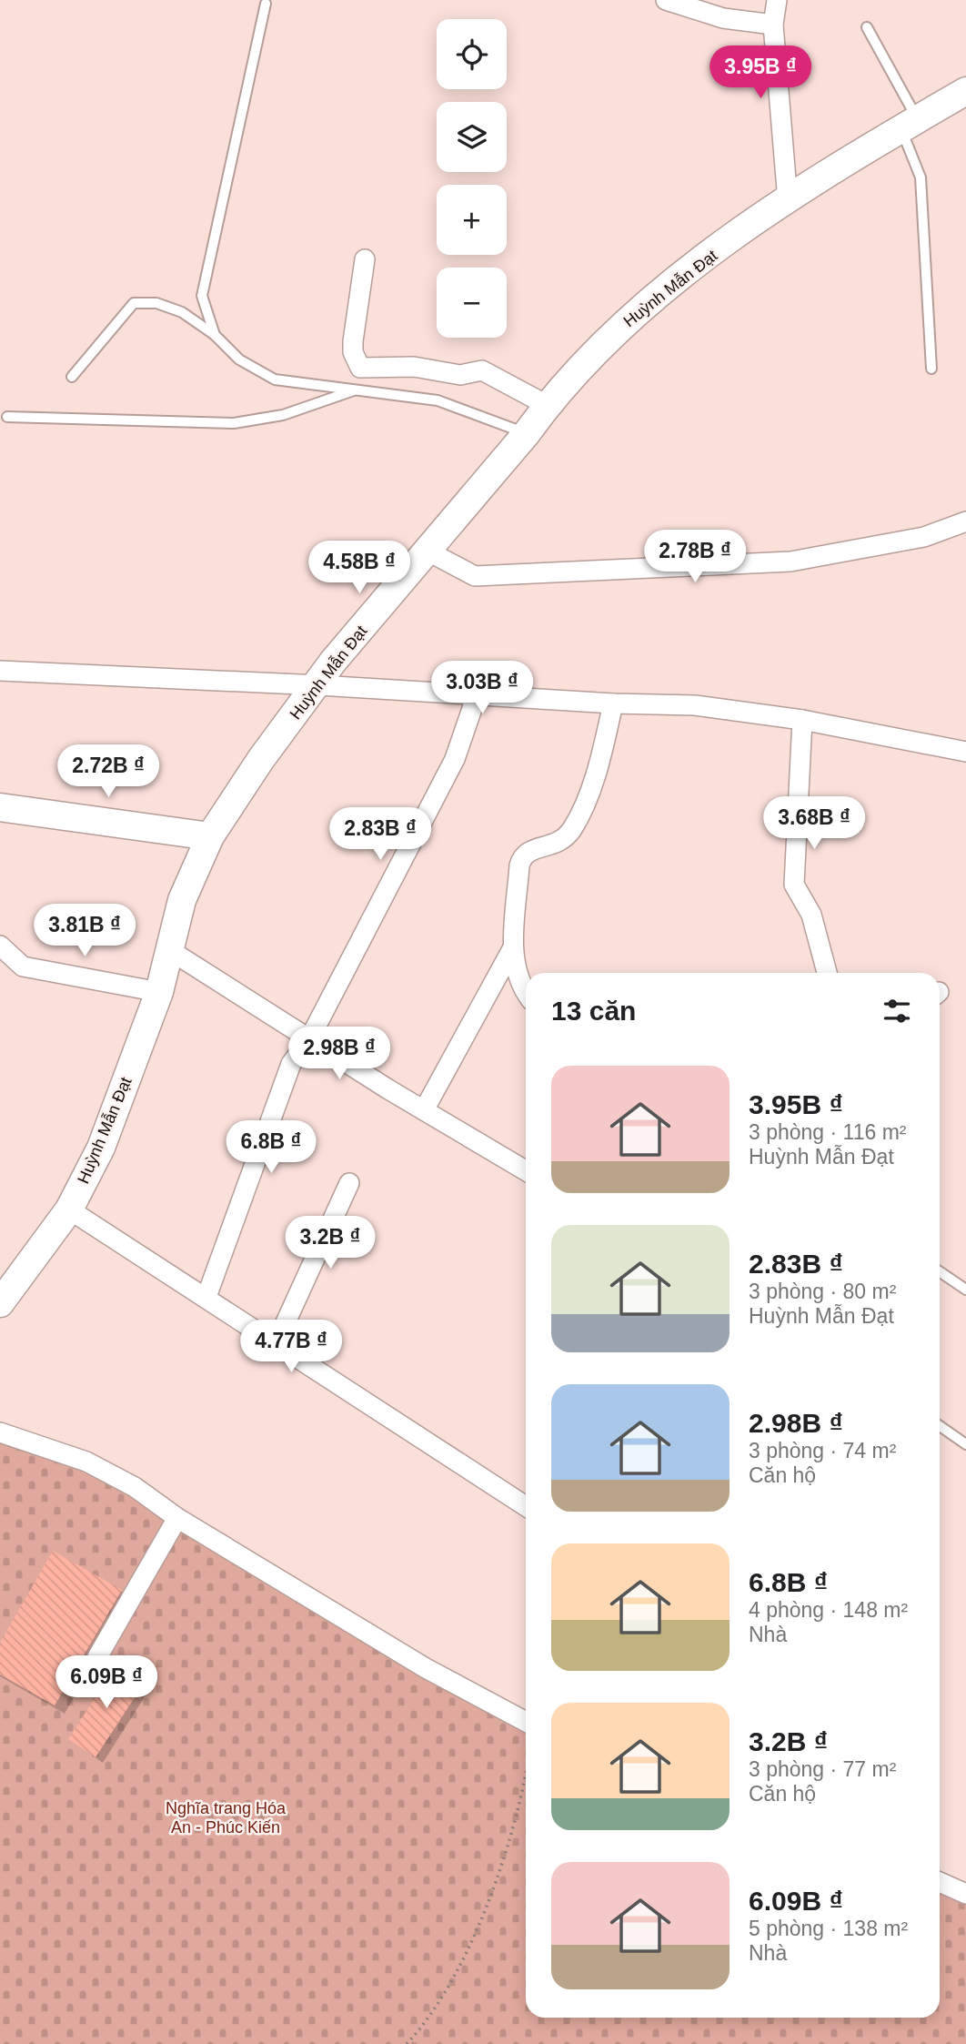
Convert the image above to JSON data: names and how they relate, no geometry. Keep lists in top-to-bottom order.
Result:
{
  "streets": {
    "main road": ["Huỳnh Mẫn Đạt"]
  },
  "parks": ["Nghĩa trang Hóa An - Phúc Kiến"],
  "page": {
    "map_buttons": ["+", "−"],
    "price": [
      "3.95B ₫",
      "2.78B ₫",
      "4.58B ₫",
      "3.03B ₫",
      "2.72B ₫",
      "3.68B ₫",
      "2.83B ₫",
      "3.81B ₫",
      "2.98B ₫",
      "6.8B ₫",
      "3.2B ₫",
      "4.77B ₫",
      "6.09B ₫"
    ],
    "heading": "13 căn",
    "list": [
      {
        "name": "3.95B ₫",
        "note": "3 phòng · 116 m² · Huỳnh Mẫn Đạt"
      },
      {
        "name": "2.83B ₫",
        "note": "3 phòng · 80 m² · Huỳnh Mẫn Đạt"
      },
      {
        "name": "2.98B ₫",
        "note": "3 phòng · 74 m² · Căn hộ"
      },
      {
        "name": "6.8B ₫",
        "note": "4 phòng · 148 m² · Nhà"
      },
      {
        "name": "3.2B ₫",
        "note": "3 phòng · 77 m² · Căn hộ"
      },
      {
        "name": "6.09B ₫",
        "note": "5 phòng · 138 m² · Nhà"
      }
    ]
  }
}
